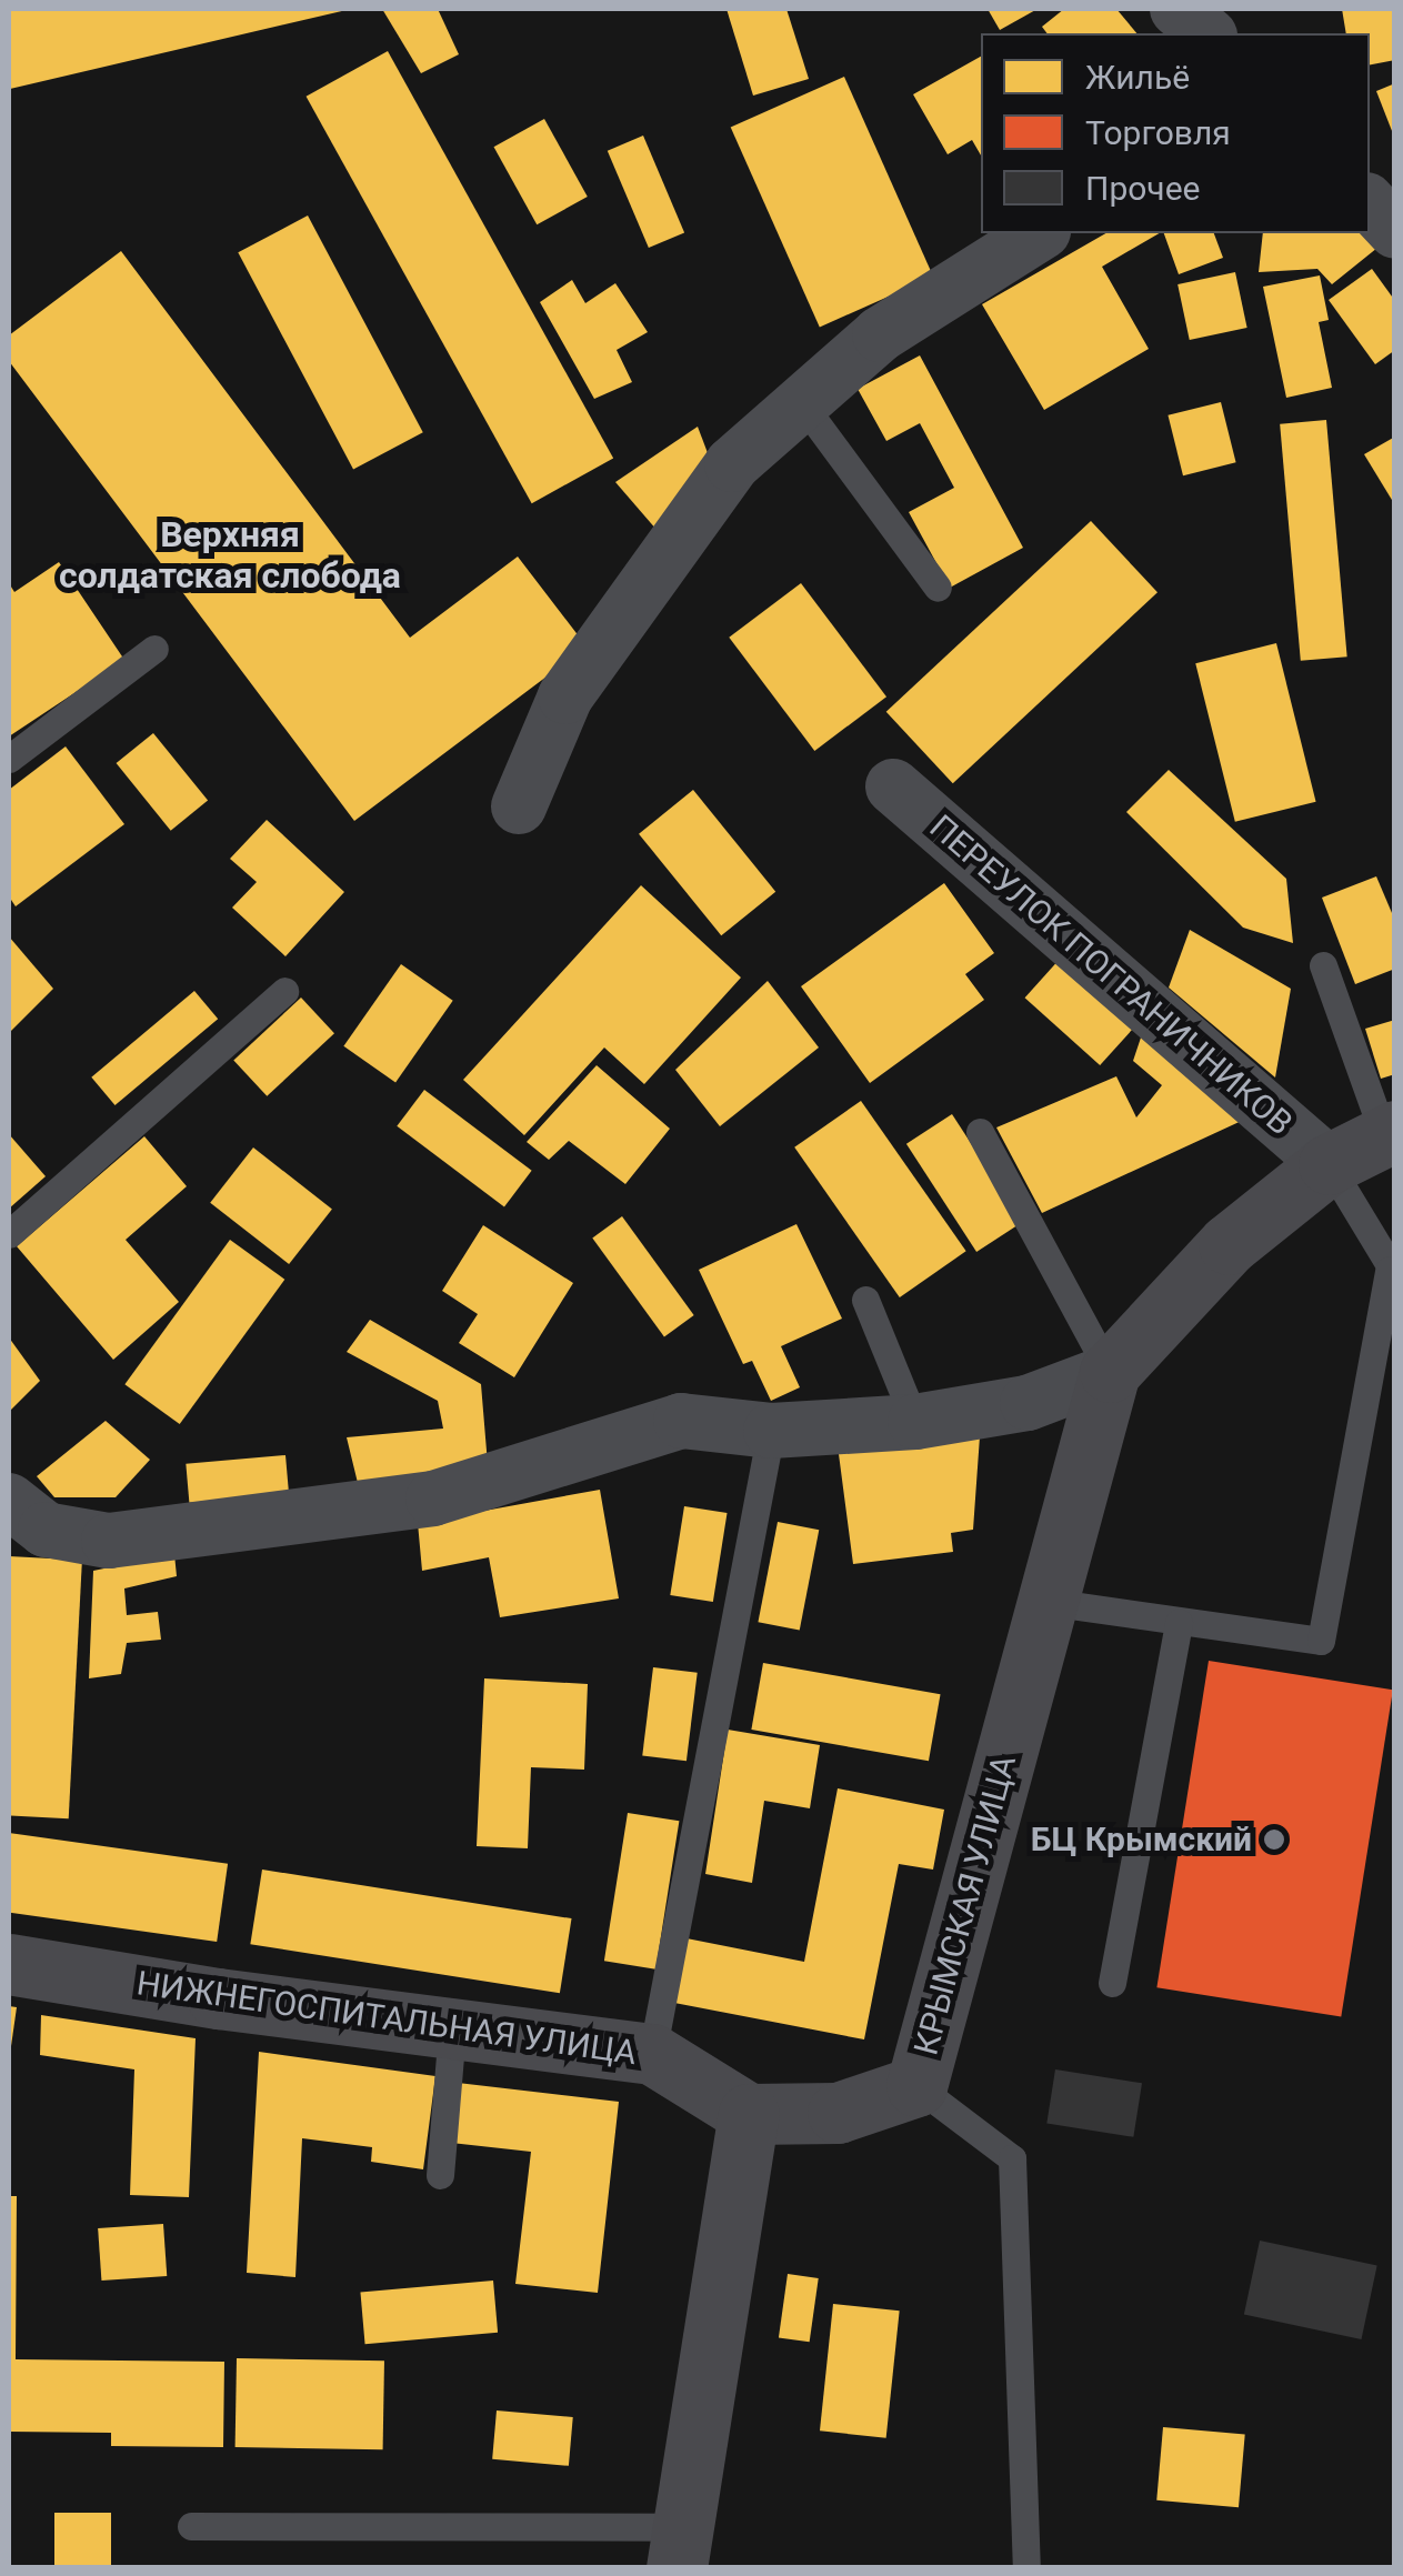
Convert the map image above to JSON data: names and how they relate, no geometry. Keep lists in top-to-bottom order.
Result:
{
  "streets": {
    "street": ["ПЕРЕУЛОК ПОГРАНИЧНИКОВ", "КРЫМСКАЯ УЛИЦА", "НИЖНЕГОСПИТАЛЬНАЯ УЛИЦА"]
  },
  "crossings": [
    ["КРЫМСКАЯ УЛИЦА", "НИЖНЕГОСПИТАЛЬНАЯ УЛИЦА"]
  ],
  "districts": ["Верхняя солдатская слобода"],
  "places": ["БЦ Крымский"],
  "legend": ["Жильё", "Торговля", "Прочее"]
}
